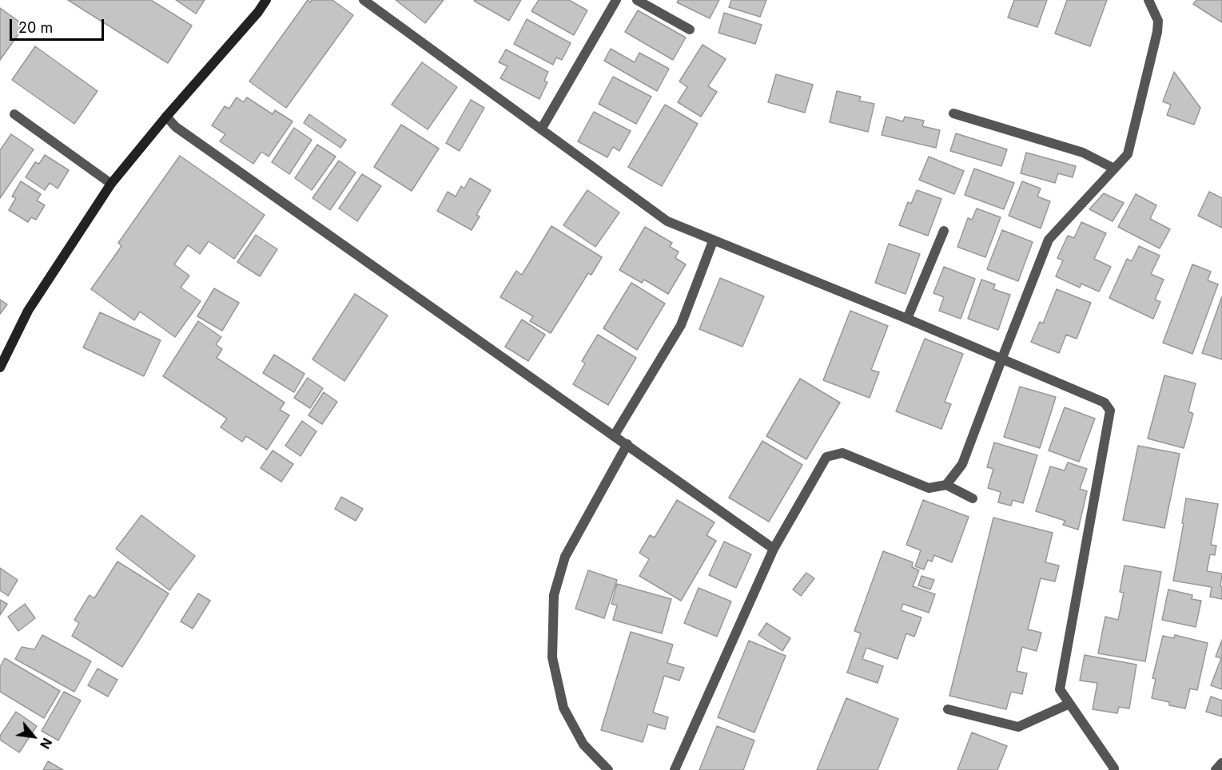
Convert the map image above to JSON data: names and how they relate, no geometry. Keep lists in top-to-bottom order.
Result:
{
  "scale_bar": "20 m",
  "north": "bottom right"
}
